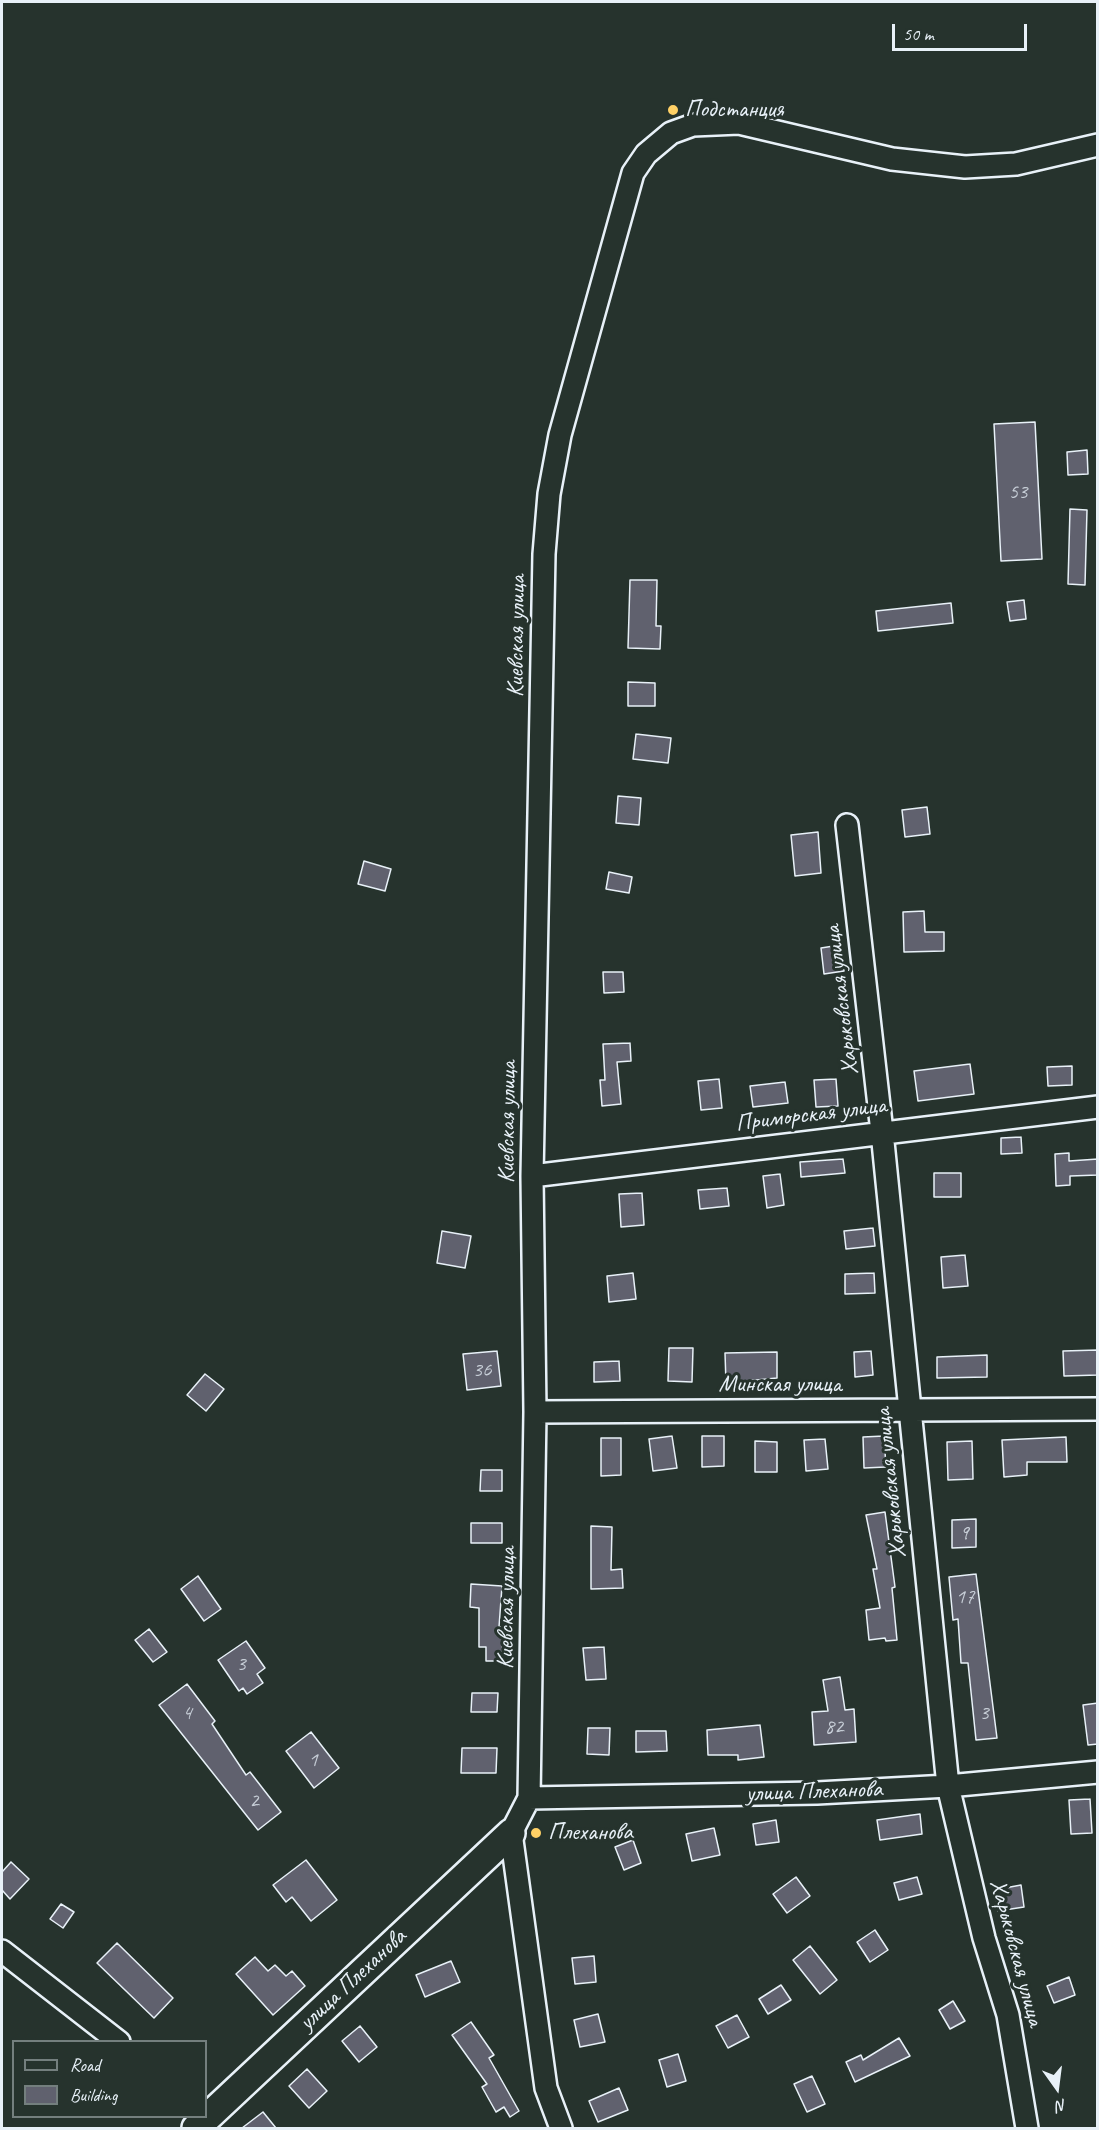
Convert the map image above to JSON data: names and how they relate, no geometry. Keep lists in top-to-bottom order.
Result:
{
  "streets": {
    "street": [
      "Киевская улица",
      "Харьковская улица",
      "Приморская улица",
      "Минская улица",
      "улица Плеханова"
    ]
  },
  "crossings": [
    ["Киевская улица", "Приморская улица"],
    ["Киевская улица", "Минская улица"],
    ["Киевская улица", "улица Плеханова"],
    ["Харьковская улица", "Приморская улица"],
    ["Харьковская улица", "Минская улица"],
    ["Харьковская улица", "улица Плеханова"]
  ],
  "places": ["Подстанция", "Плеханова"],
  "house_numbers": [
    "53",
    "36",
    "9",
    "17",
    "3",
    "4",
    "3",
    "82",
    "1",
    "2"
  ],
  "legend": ["Road", "Building"],
  "scale_bar": "50 m",
  "north": "bottom"
}
